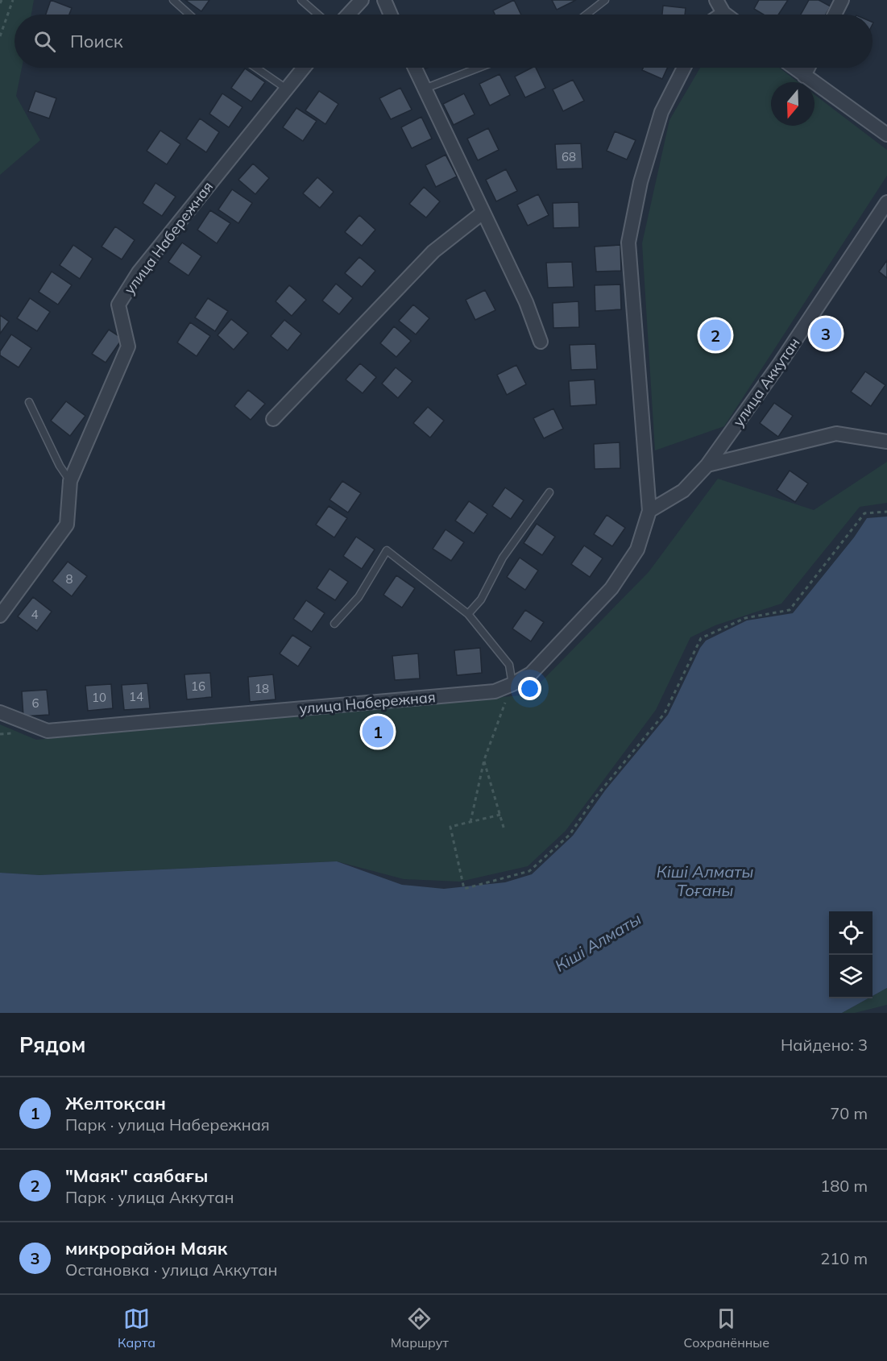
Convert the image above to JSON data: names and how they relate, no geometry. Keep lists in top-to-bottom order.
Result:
{
  "streets": {
    "street": ["улица Набережная", "улица Аккутан"]
  },
  "crossings": [
    ["улица Набережная", "улица Аккутан"]
  ],
  "water": ["Кіші Алматы Тоғаны", "Кіші Алматы"],
  "house_numbers": [
    "68",
    "8",
    "4",
    "16",
    "18",
    "14",
    "10",
    "6"
  ],
  "north": "bottom",
  "page": {
    "search": "Поиск",
    "pins": ["3", "2", "1"],
    "heading": ["Рядом", "Найдено: 3"],
    "list": [
      {
        "mark": "1",
        "name": "Желтоқсан",
        "note": "Парк · улица Набережная",
        "value": "70 m"
      },
      {
        "mark": "2",
        "name": "\"Маяк\" саябағы",
        "note": "Парк · улица Аккутан",
        "value": "180 m"
      },
      {
        "mark": "3",
        "name": "микрорайон Маяк",
        "note": "Остановка · улица Аккутан",
        "value": "210 m"
      }
    ],
    "nav": ["Карта", "Маршрут", "Сохранённые"]
  }
}
